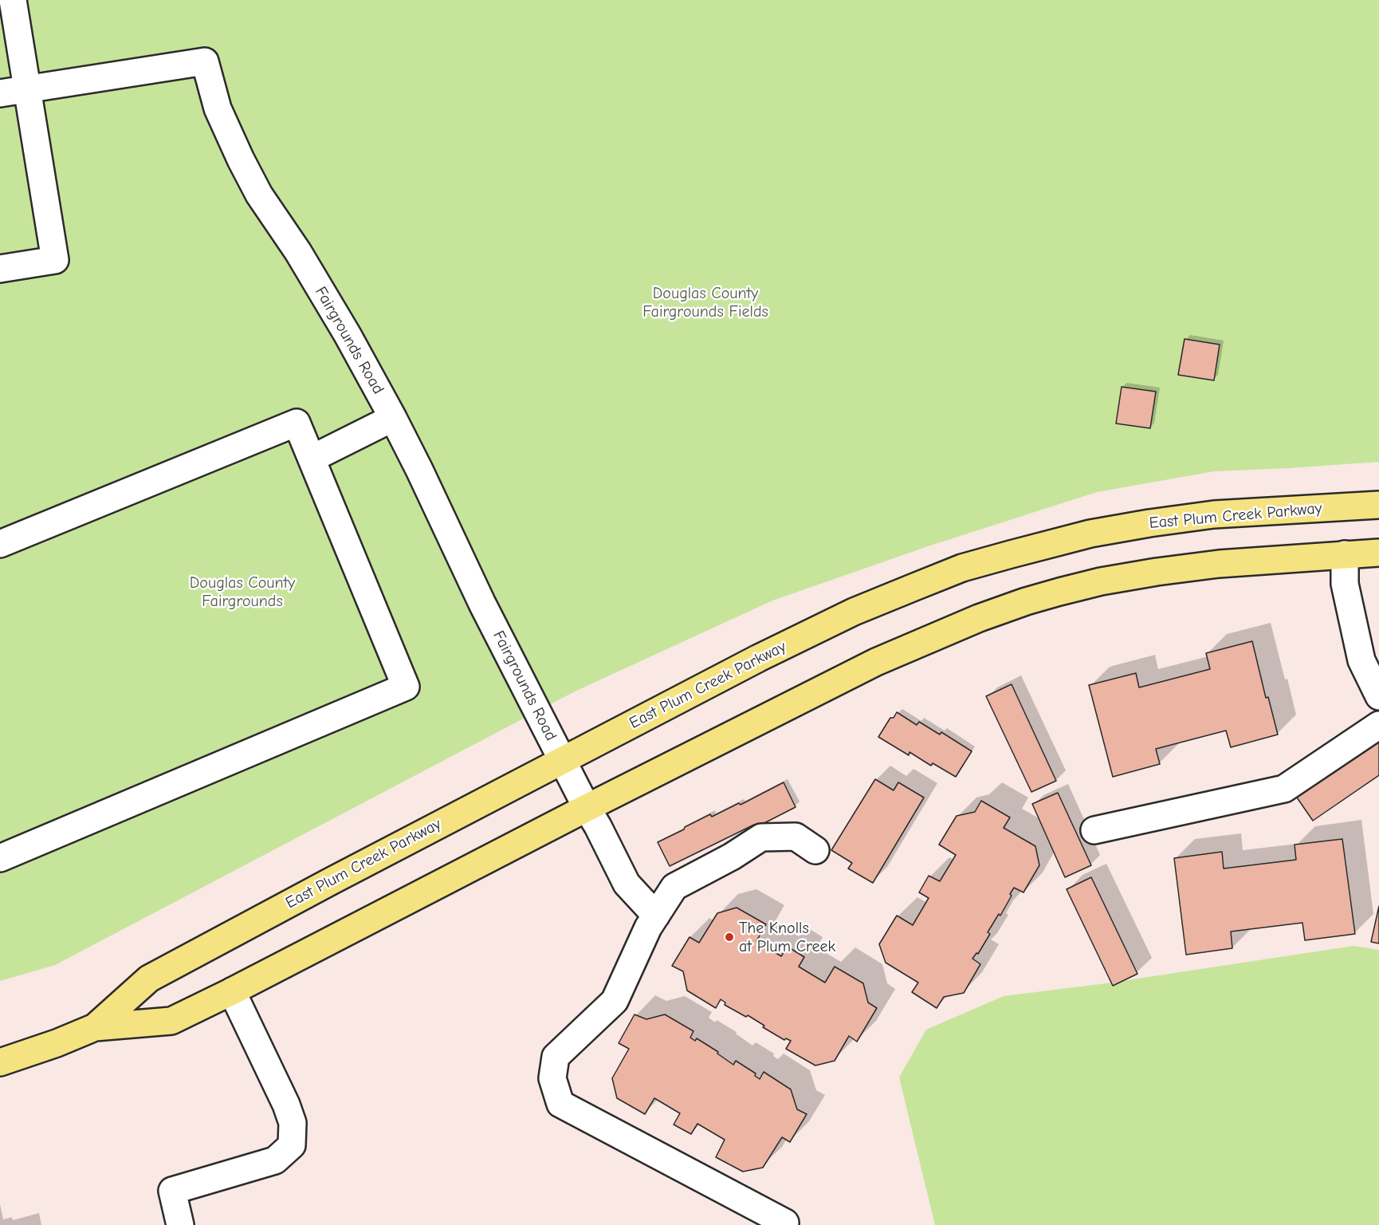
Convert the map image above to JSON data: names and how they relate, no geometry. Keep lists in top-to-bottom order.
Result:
{
  "streets": {
    "main road": ["East Plum Creek Parkway"],
    "street": ["Fairgrounds Road"]
  },
  "crossings": [
    ["Fairgrounds Road", "East Plum Creek Parkway"]
  ],
  "parks": ["Douglas County Fairgrounds Fields", "Douglas County Fairgrounds"],
  "places": ["The Knolls at Plum Creek"]
}
